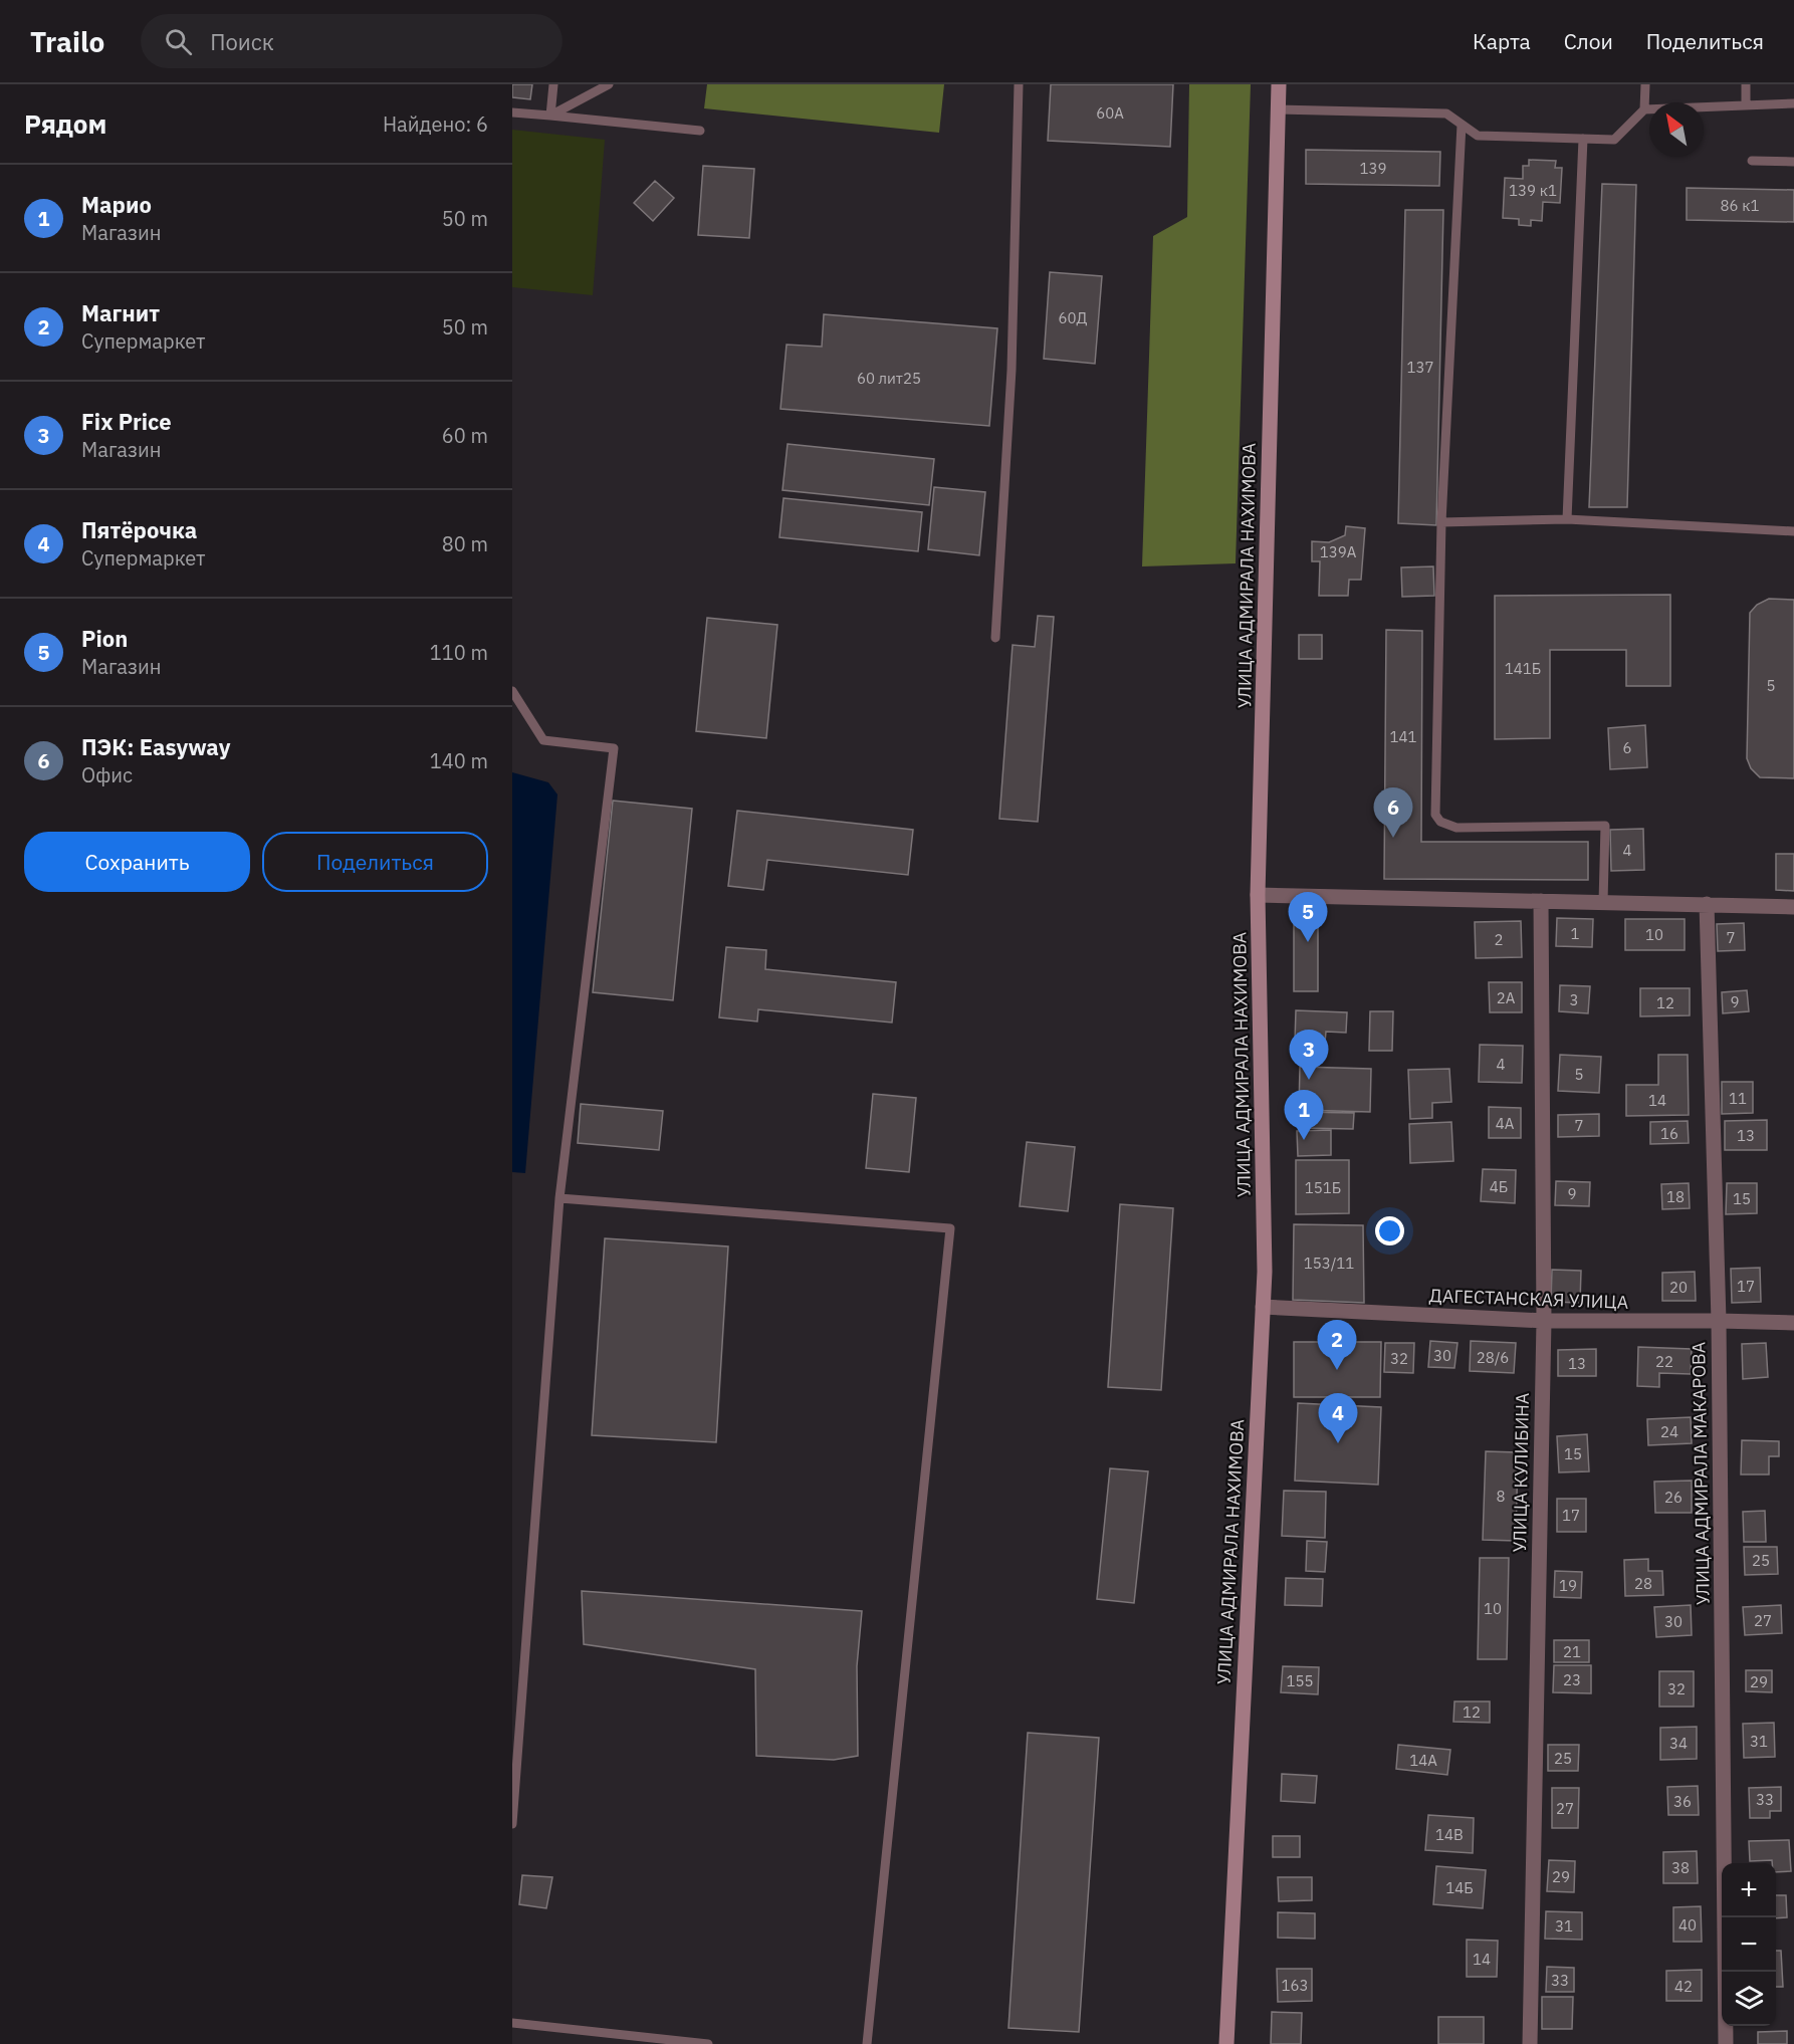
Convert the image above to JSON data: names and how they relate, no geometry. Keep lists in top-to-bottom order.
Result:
{
  "streets": {
    "main road": ["УЛИЦА АДМИРАЛА НАХИМОВА"],
    "street": ["ДАГЕСТАНСКАЯ УЛИЦА", "УЛИЦА КУЛИБИНА", "УЛИЦА АДМИРАЛА МАКАРОВА"]
  },
  "crossings": [
    ["УЛИЦА АДМИРАЛА НАХИМОВА", "ДАГЕСТАНСКАЯ УЛИЦА"],
    ["ДАГЕСТАНСКАЯ УЛИЦА", "УЛИЦА КУЛИБИНА"],
    ["ДАГЕСТАНСКАЯ УЛИЦА", "УЛИЦА АДМИРАЛА МАКАРОВА"]
  ],
  "house_numbers": [
    "60А",
    "139",
    "139 к1",
    "86 к1",
    "60Д",
    "137",
    "60 лит25",
    "139А",
    "141Б",
    "5",
    "141",
    "6",
    "4",
    "1",
    "10",
    "7",
    "2",
    "2А",
    "3",
    "9",
    "12",
    "4",
    "5",
    "11",
    "14",
    "4А",
    "7",
    "16",
    "13",
    "4Б",
    "151Б",
    "9",
    "18",
    "15",
    "153/11",
    "17",
    "20",
    "30",
    "28/6",
    "32",
    "22",
    "13",
    "24",
    "15",
    "8",
    "26",
    "17",
    "25",
    "28",
    "19",
    "10",
    "27",
    "30",
    "21",
    "23",
    "155",
    "29",
    "32",
    "12",
    "31",
    "34",
    "25",
    "14А",
    "33",
    "36",
    "27",
    "14В",
    "38",
    "29",
    "14Б",
    "40",
    "31",
    "14",
    "33",
    "163",
    "42"
  ],
  "north": "top left",
  "page": {
    "header": "Trailo",
    "search": "Поиск",
    "nav": ["Карта", "Слои", "Поделиться"],
    "heading": ["Рядом", "Найдено: 6"],
    "list": [
      {
        "mark": "1",
        "name": "Марио",
        "note": "Магазин",
        "value": "50 m"
      },
      {
        "mark": "2",
        "name": "Магнит",
        "note": "Супермаркет",
        "value": "50 m"
      },
      {
        "mark": "3",
        "name": "Fix Price",
        "note": "Магазин",
        "value": "60 m"
      },
      {
        "mark": "4",
        "name": "Пятёрочка",
        "note": "Супермаркет",
        "value": "80 m"
      },
      {
        "mark": "5",
        "name": "Pion",
        "note": "Магазин",
        "value": "110 m"
      },
      {
        "mark": "6",
        "name": "ПЭК: Easyway",
        "note": "Офис",
        "value": "140 m"
      }
    ],
    "pins": [
      "6",
      "5",
      "3",
      "1",
      "2",
      "4"
    ],
    "buttons": ["Сохранить", "Поделиться"],
    "map_buttons": ["+", "−"]
  }
}
